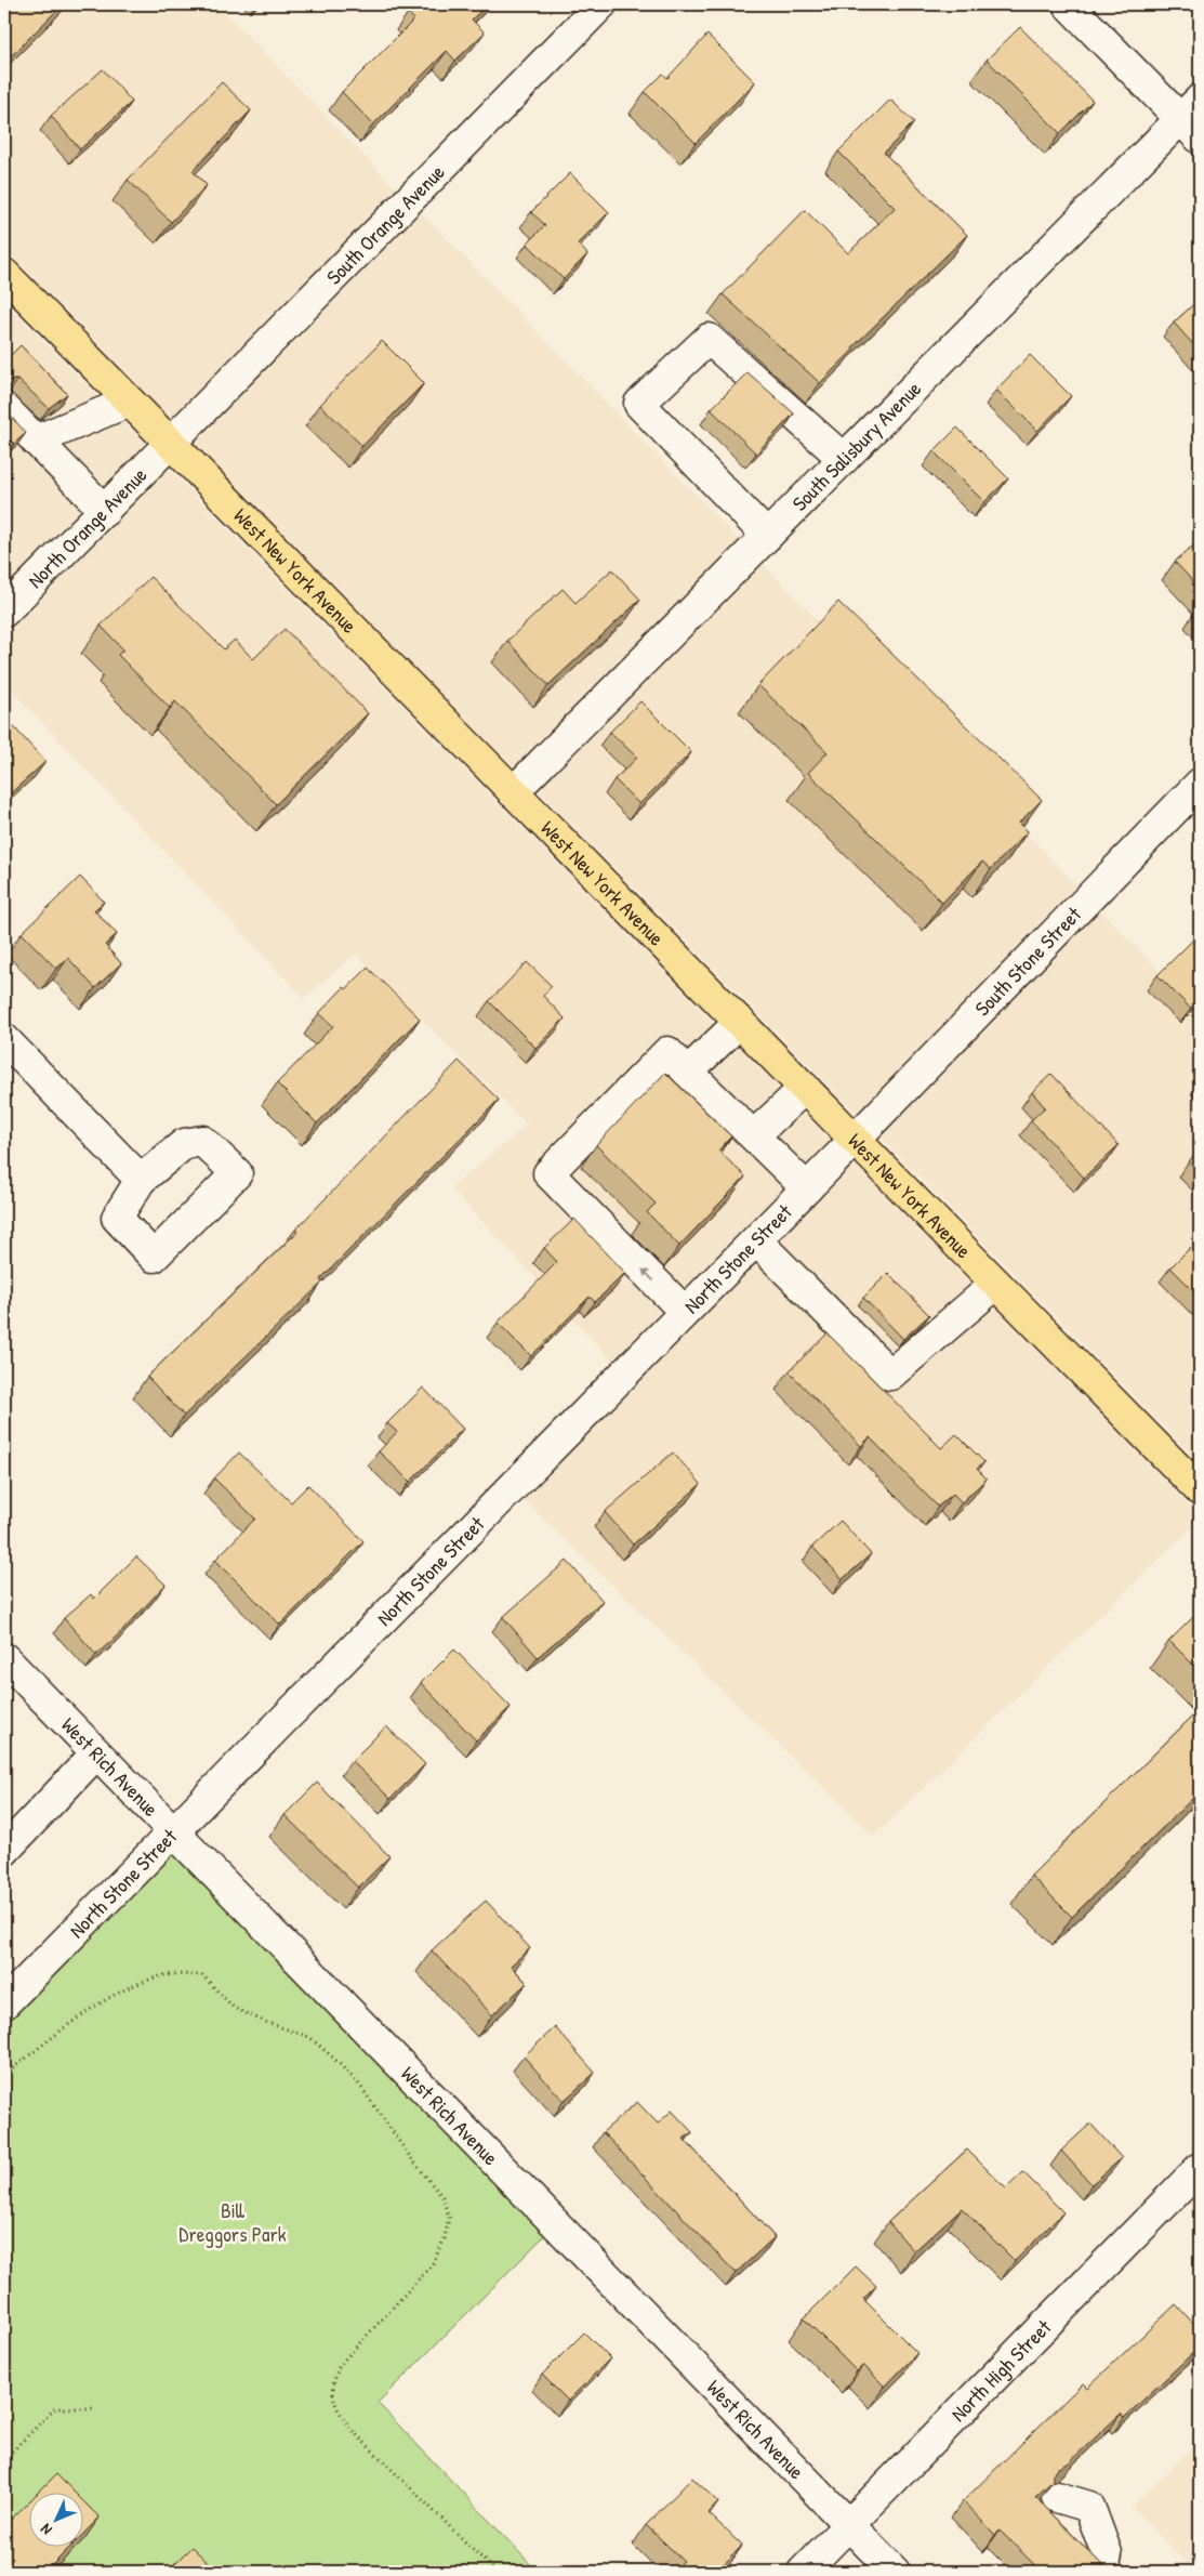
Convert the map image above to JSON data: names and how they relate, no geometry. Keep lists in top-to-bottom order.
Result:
{
  "streets": {
    "main road": ["West New York Avenue"],
    "street": [
      "South Orange Avenue",
      "South Salisbury Avenue",
      "North Orange Avenue",
      "South Stone Street",
      "North Stone Street",
      "West Rich Avenue",
      "North High Street"
    ]
  },
  "crossings": [
    ["South Orange Avenue", "North Orange Avenue"],
    ["South Orange Avenue", "West New York Avenue"],
    ["South Salisbury Avenue", "West New York Avenue"],
    ["North Orange Avenue", "West New York Avenue"],
    ["West New York Avenue", "South Stone Street"],
    ["West New York Avenue", "North Stone Street"],
    ["South Stone Street", "North Stone Street"],
    ["North Stone Street", "West Rich Avenue"],
    ["West Rich Avenue", "North High Street"]
  ],
  "parks": ["Bill Dreggors Park"],
  "north": "bottom left"
}
